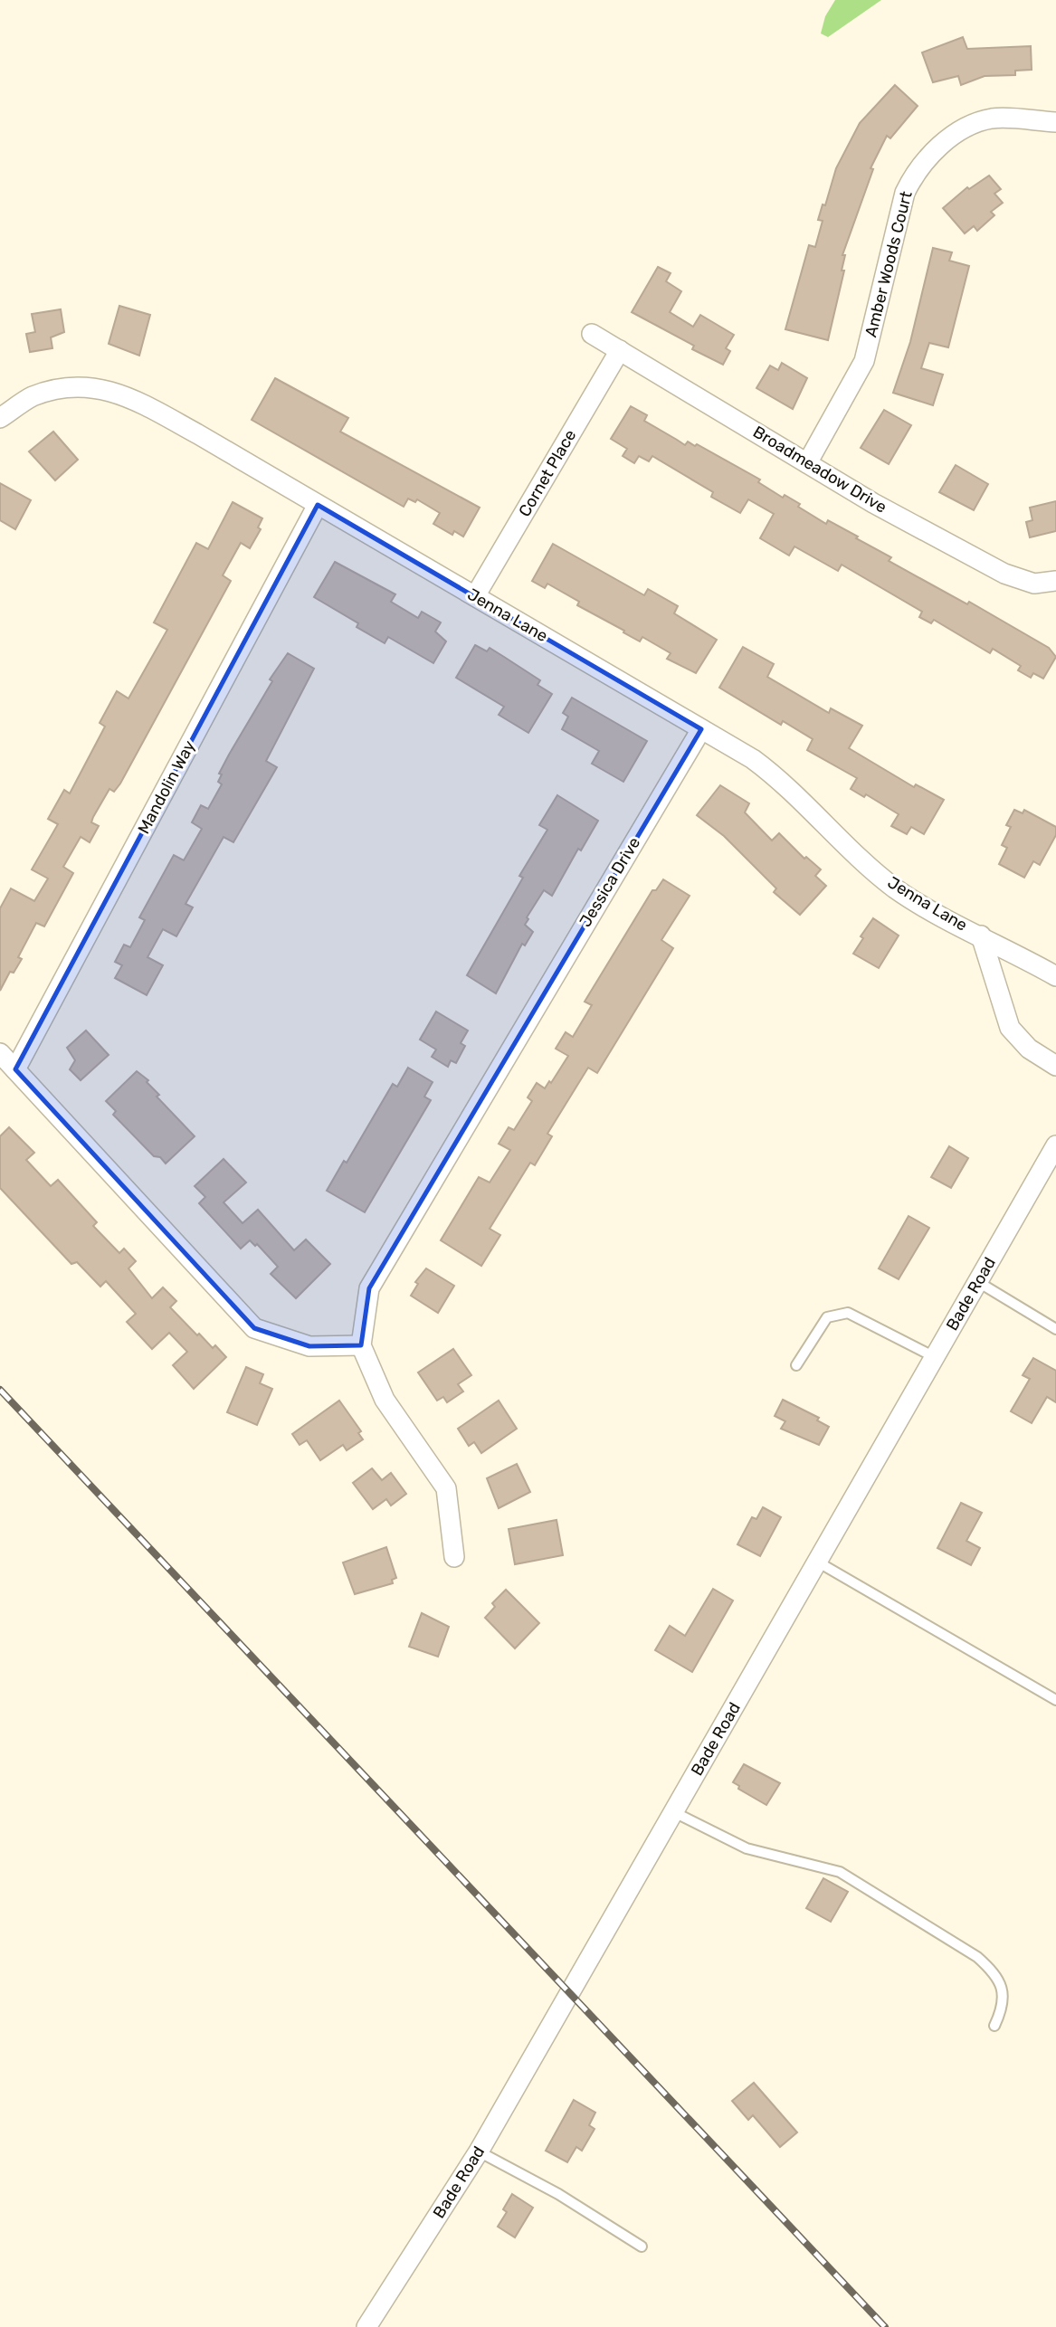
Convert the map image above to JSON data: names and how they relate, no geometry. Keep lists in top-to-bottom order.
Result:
{
  "streets": {
    "street": [
      "Amber Woods Court",
      "Broadmeadow Drive",
      "Cornet Place",
      "Jenna Lane",
      "Mandolin Way",
      "Jessica Drive",
      "Bade Road"
    ]
  },
  "crossings": [
    ["Amber Woods Court", "Broadmeadow Drive"],
    ["Broadmeadow Drive", "Cornet Place"],
    ["Cornet Place", "Jenna Lane"],
    ["Jenna Lane", "Mandolin Way"],
    ["Jenna Lane", "Jessica Drive"]
  ]
}
